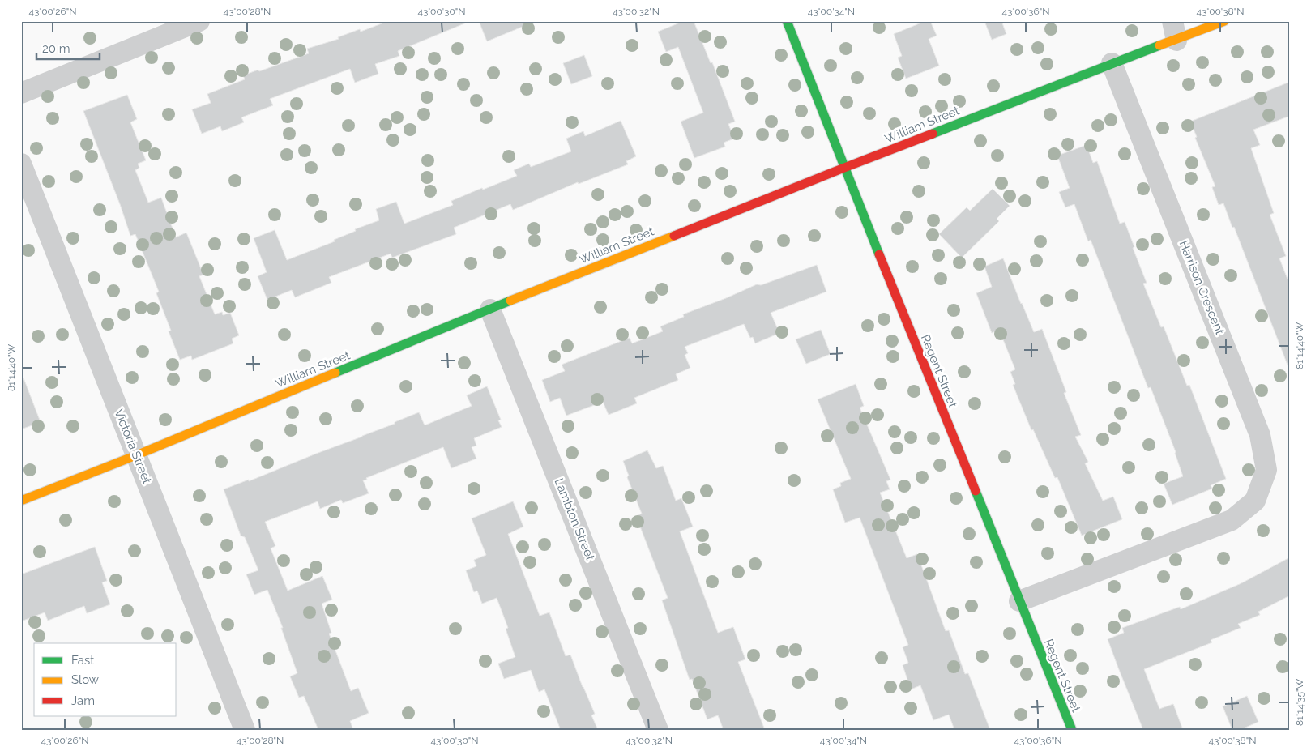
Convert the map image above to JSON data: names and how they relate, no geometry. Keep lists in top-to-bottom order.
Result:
{
  "streets": {
    "street": [
      "William Street",
      "Harrison Crescent",
      "Regent Street",
      "Victoria Street",
      "Lambton Street"
    ]
  },
  "crossings": [
    ["William Street", "Harrison Crescent"],
    ["William Street", "Regent Street"],
    ["William Street", "Victoria Street"],
    ["William Street", "Lambton Street"],
    ["Harrison Crescent", "Regent Street"]
  ],
  "legend": ["Fast", "Slow", "Jam"],
  "scale_bar": "20 m",
  "coordinates": [
    "43°00'26\"N",
    "43°00'28\"N",
    "43°00'30\"N",
    "43°00'32\"N",
    "43°00'34\"N",
    "43°00'36\"N",
    "43°00'38\"N",
    "81°14'40\"W",
    "81°14'35\"W"
  ]
}
